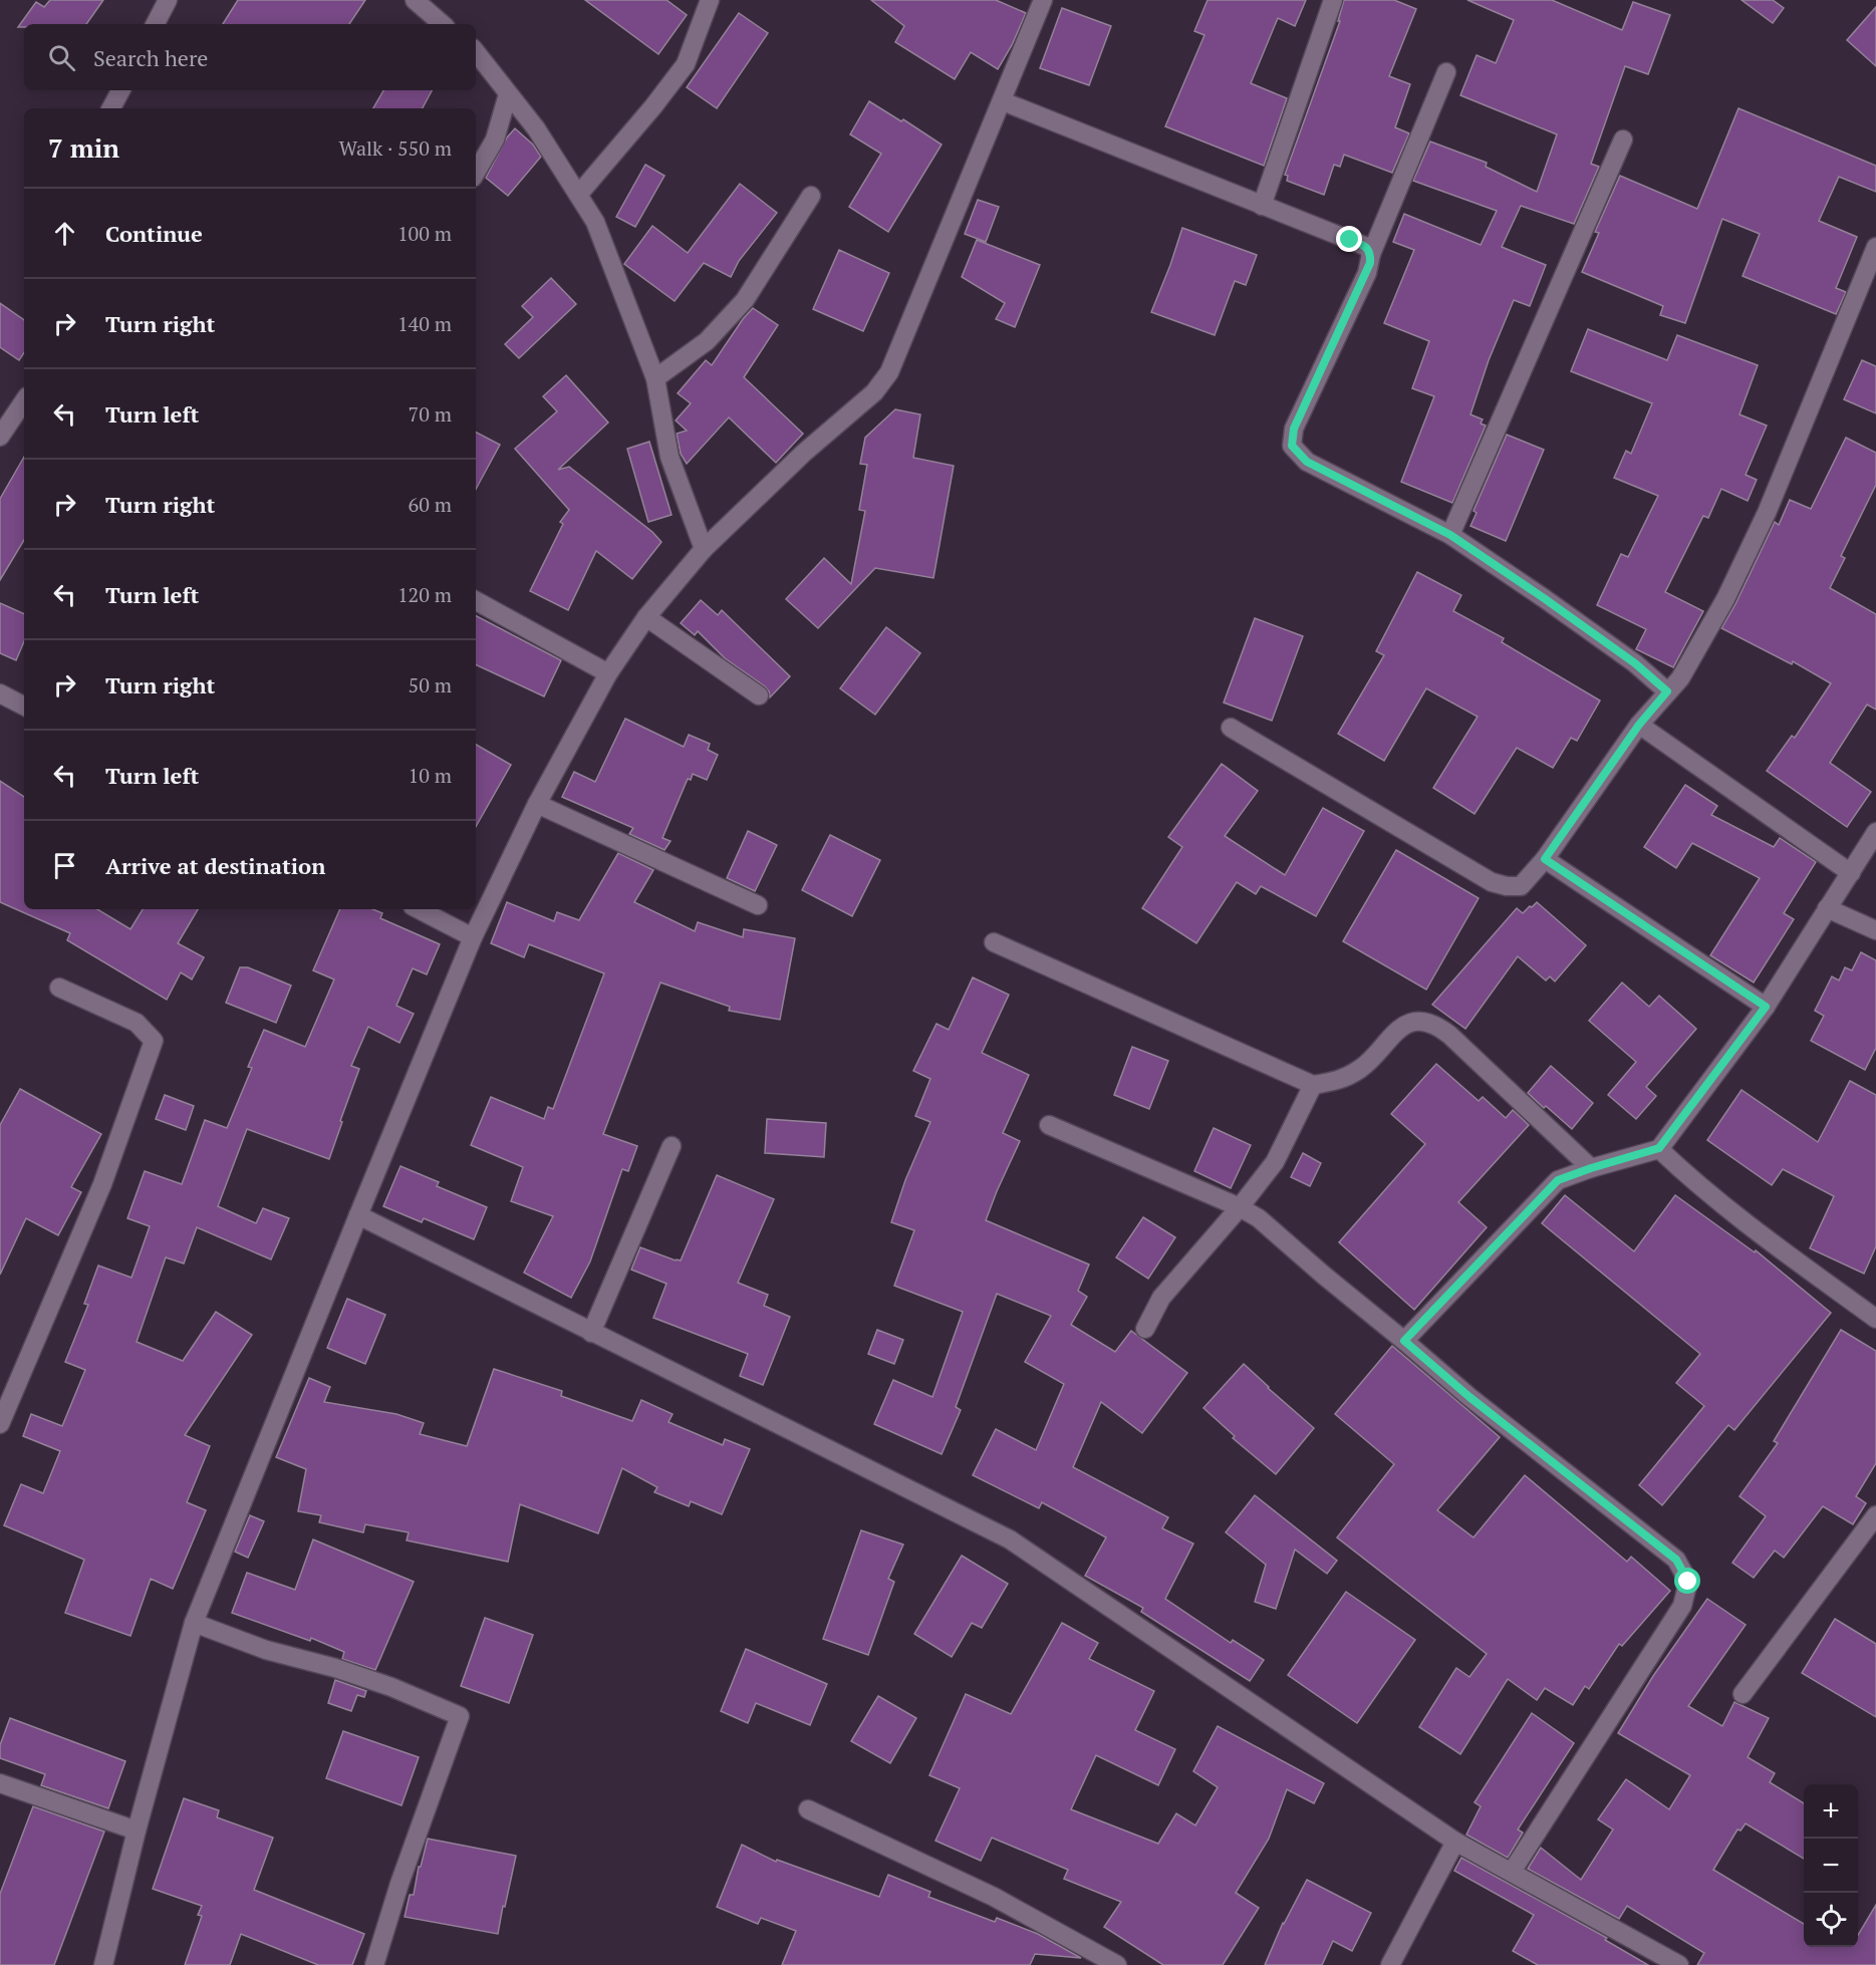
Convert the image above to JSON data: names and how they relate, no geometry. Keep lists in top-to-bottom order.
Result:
{
  "page": {
    "search": "Search here",
    "heading": ["7 min", "Walk · 550 m"],
    "list": [
      ["Continue", "100 m"],
      ["Turn right", "140 m"],
      ["Turn left", "70 m"],
      ["Turn right", "60 m"],
      ["Turn left", "120 m"],
      ["Turn right", "50 m"],
      ["Turn left", "10 m"],
      "Arrive at destination"
    ],
    "map_buttons": ["+", "−"]
  }
}
